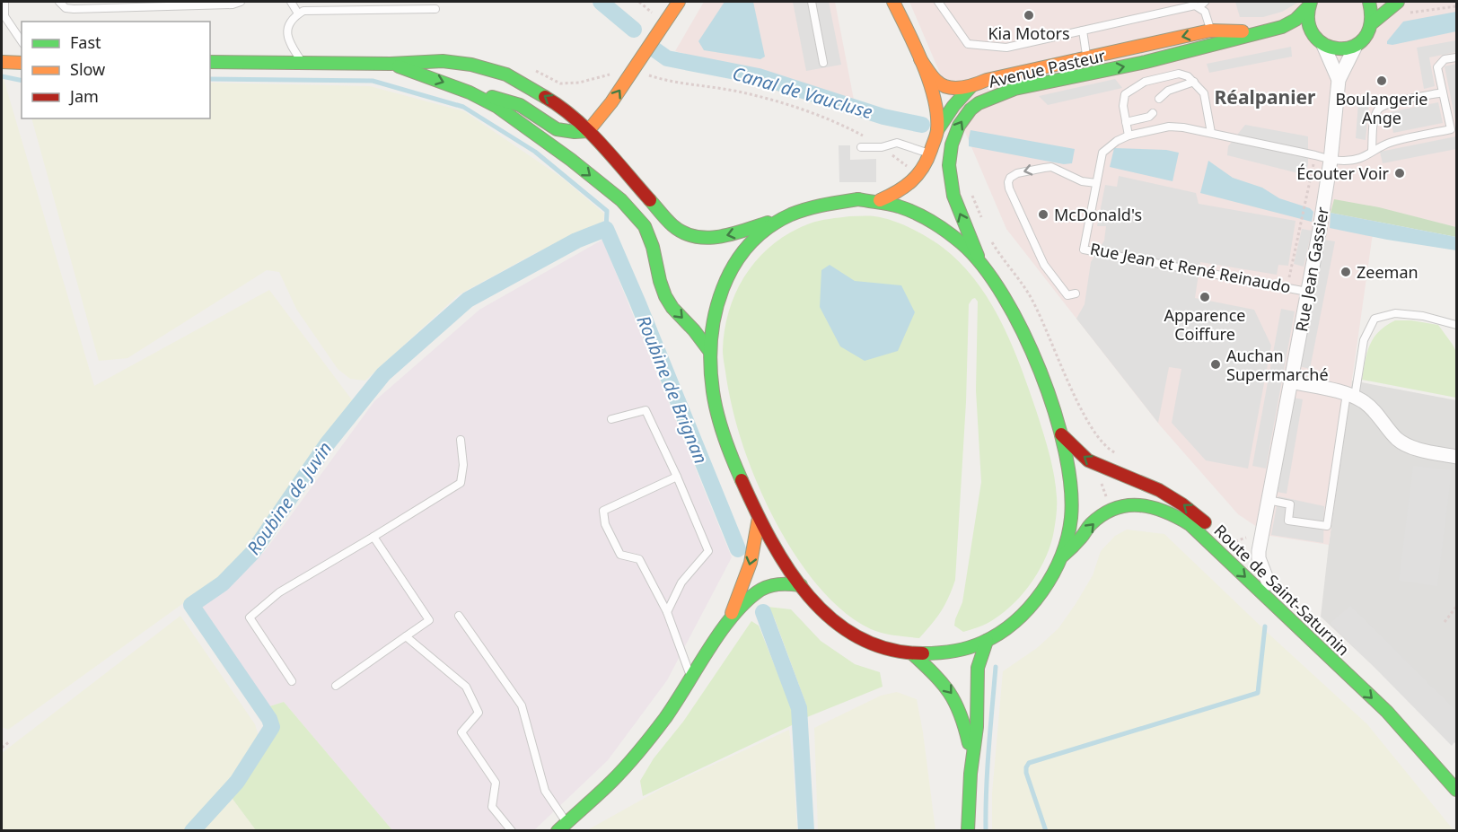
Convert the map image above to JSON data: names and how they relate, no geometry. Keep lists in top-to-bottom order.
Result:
{
  "streets": {
    "main road": ["Avenue Pasteur", "Route de Saint-Saturnin"],
    "street": ["Rue Jean Gassier"],
    "lane": ["Rue Jean et René Reinaudo"]
  },
  "crossings": [
    ["Rue Jean et René Reinaudo", "Rue Jean Gassier"],
    ["Rue Jean Gassier", "Route de Saint-Saturnin"]
  ],
  "districts": ["Réalpanier"],
  "water": ["Canal de Vaucluse", "Roubine de Brignan", "Roubine de Juvin"],
  "places": [
    "Kia Motors",
    "Boulangerie Ange",
    "Écouter Voir",
    "McDonald's",
    "Zeeman",
    "Apparence Coiffure",
    "Auchan Supermarché"
  ],
  "legend": ["Fast", "Slow", "Jam"]
}
